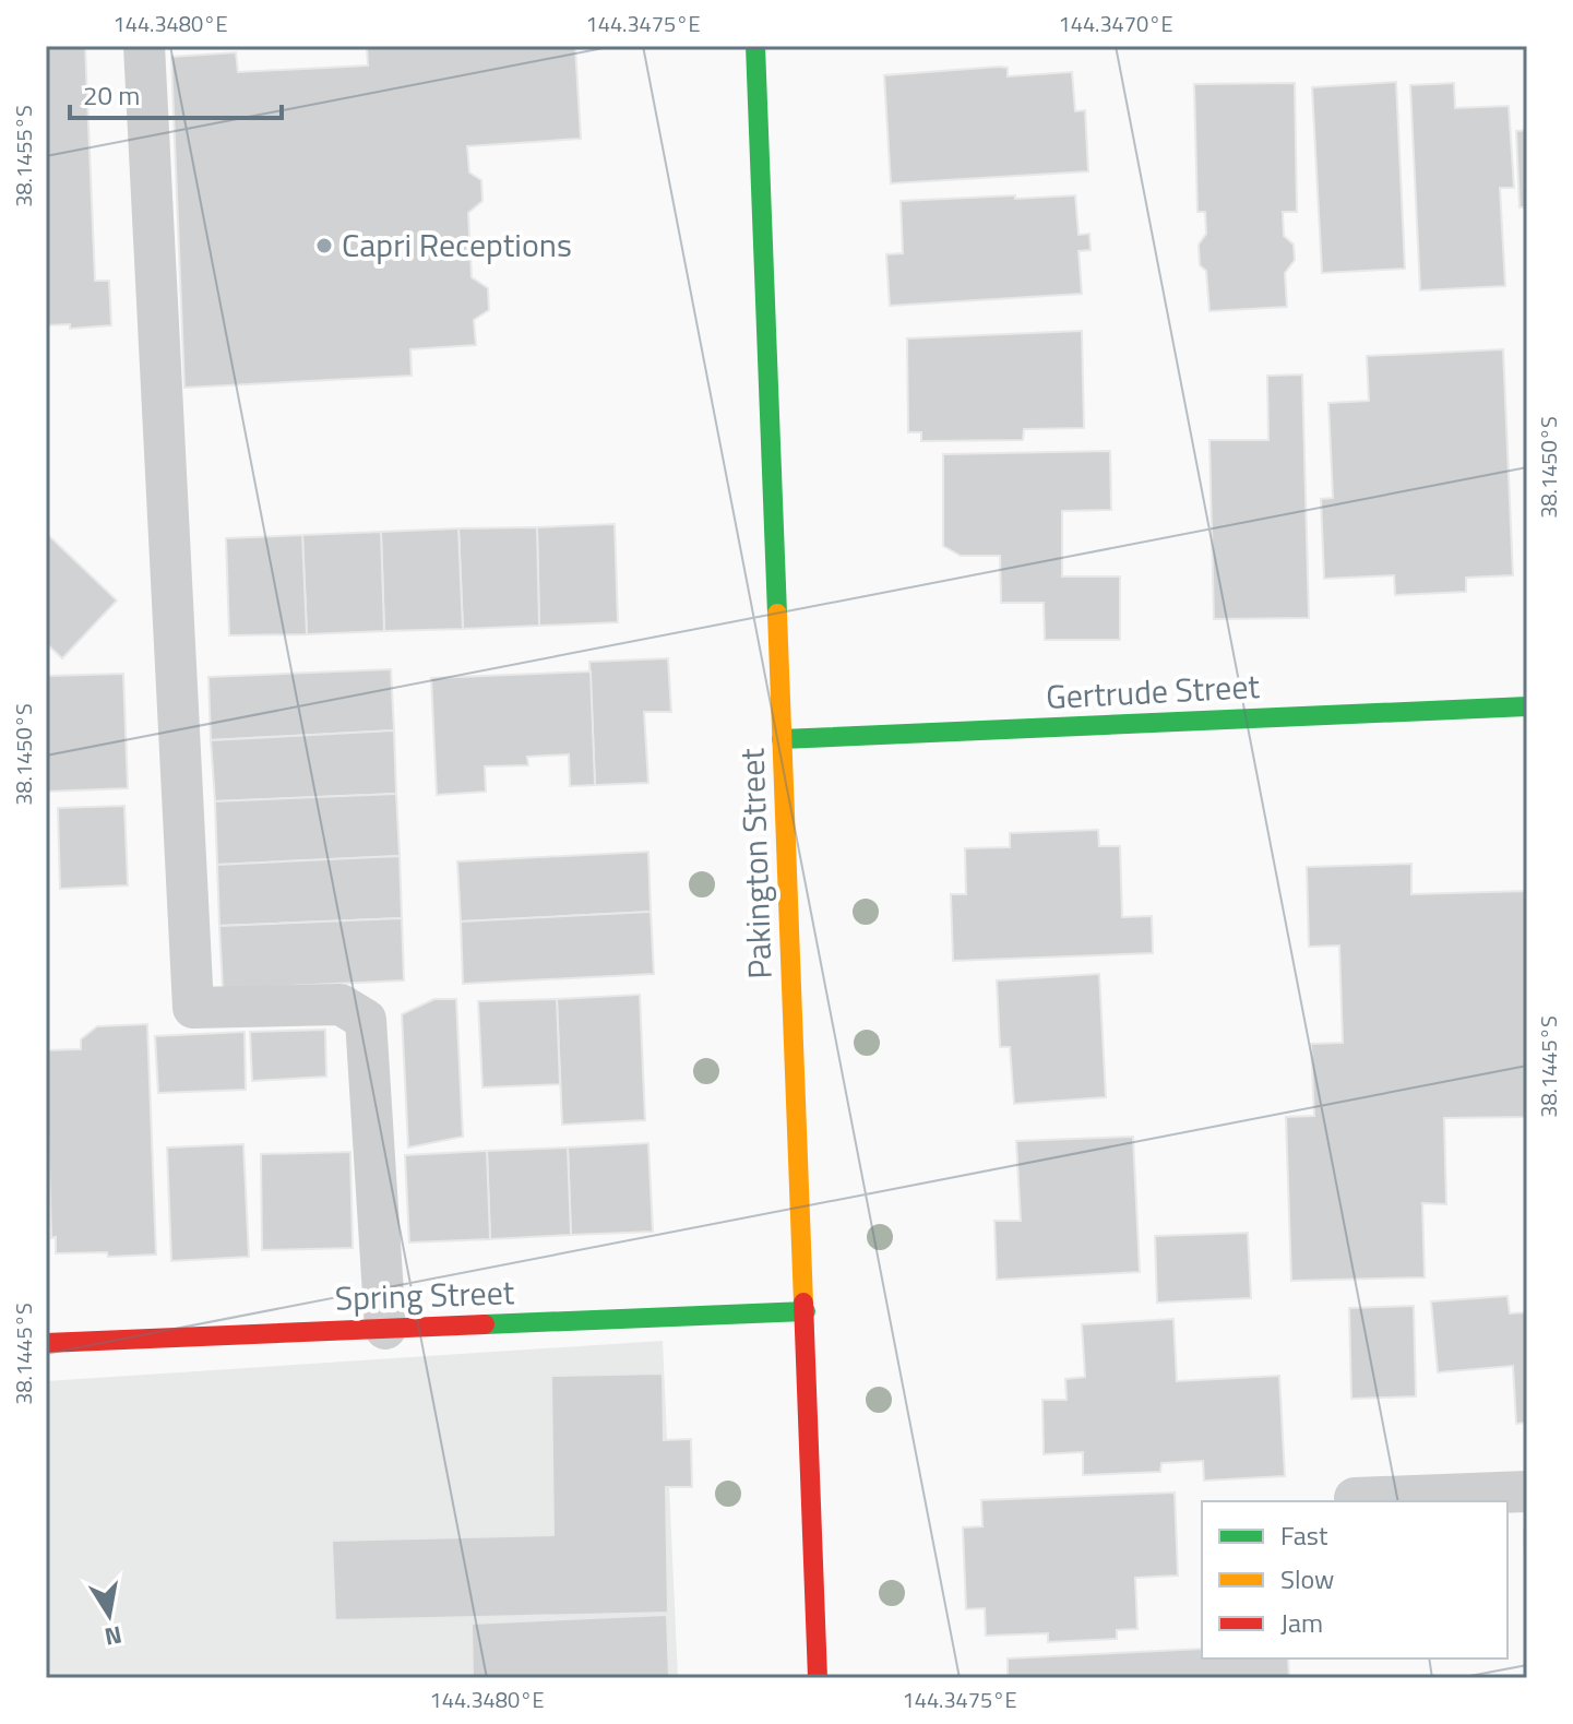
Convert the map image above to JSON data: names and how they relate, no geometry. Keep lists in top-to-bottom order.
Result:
{
  "streets": {
    "street": ["Gertrude Street", "Pakington Street", "Spring Street"]
  },
  "crossings": [
    ["Gertrude Street", "Pakington Street"],
    ["Pakington Street", "Spring Street"]
  ],
  "places": ["Capri Receptions"],
  "legend": ["Fast", "Slow", "Jam"],
  "scale_bar": "20 m",
  "north": "bottom",
  "coordinates": [
    "144.3480°E",
    "144.3475°E",
    "144.3470°E",
    "38.1455°S",
    "38.1450°S",
    "38.1445°S"
  ]
}
